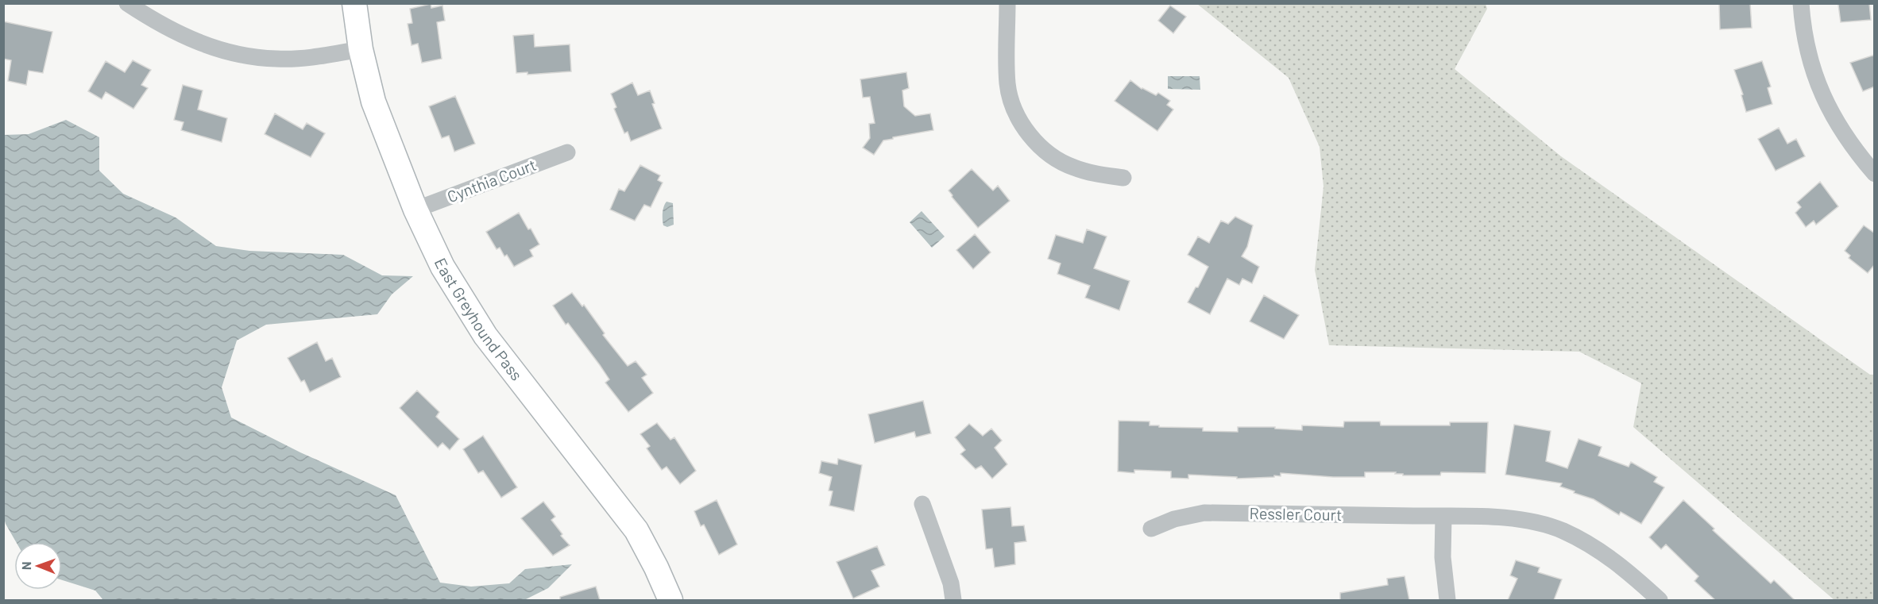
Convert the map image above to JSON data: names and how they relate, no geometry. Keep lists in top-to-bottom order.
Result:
{
  "streets": {
    "street": ["Cynthia Court", "East Greyhound Pass", "Ressler Court"]
  },
  "crossings": [
    ["Cynthia Court", "East Greyhound Pass"]
  ],
  "north": "left"
}
